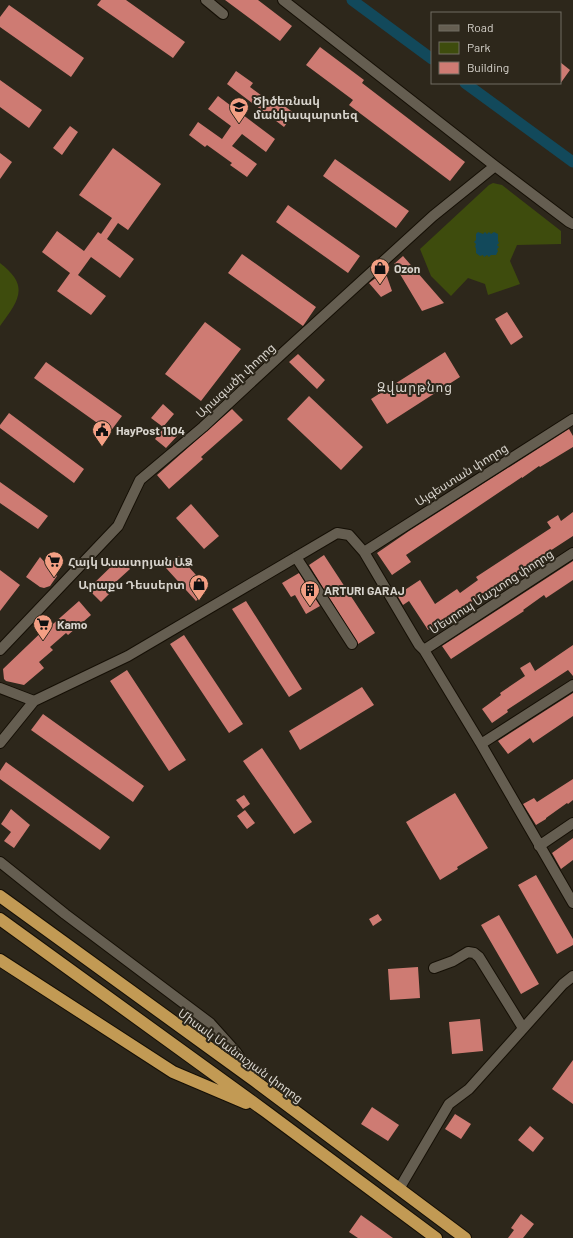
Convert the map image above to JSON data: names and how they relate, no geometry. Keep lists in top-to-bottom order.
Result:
{
  "streets": {
    "highway": ["Միսակ Մանուշյան փողոց"],
    "street": ["Արագածի փողոց", "Այգեստան փողոց", "Մեսրոպ Մաշտոց փողոց"]
  },
  "districts": ["Զվարթնոց"],
  "places": {
    "school or university": ["Ծիծեռնակ մանկապարտեզ"],
    "shop": ["Ozon", "Արաքս Դեսսերտ"],
    "public building": ["HayPost 1104"],
    "supermarket": ["Հայկ Ասատրյան ԱՁ", "Kamo"],
    "building": ["ARTURI GARAJ"]
  },
  "legend": ["Road", "Park", "Building"]
}
